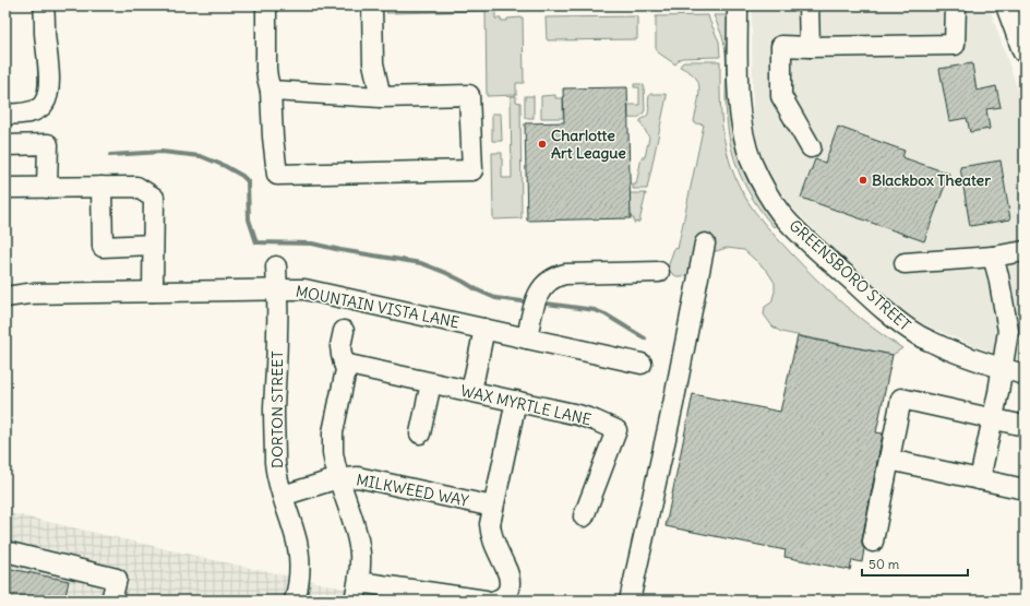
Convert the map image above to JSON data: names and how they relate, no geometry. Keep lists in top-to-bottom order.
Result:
{
  "streets": {
    "street": [
      "GREENSBORO STREET",
      "MOUNTAIN VISTA LANE",
      "WAX MYRTLE LANE",
      "DORTON STREET",
      "MILKWEED WAY"
    ]
  },
  "crossings": [
    ["MOUNTAIN VISTA LANE", "DORTON STREET"],
    ["DORTON STREET", "MILKWEED WAY"]
  ],
  "places": ["Charlotte Art League", "Blackbox Theater"],
  "scale_bar": "50 m"
}
